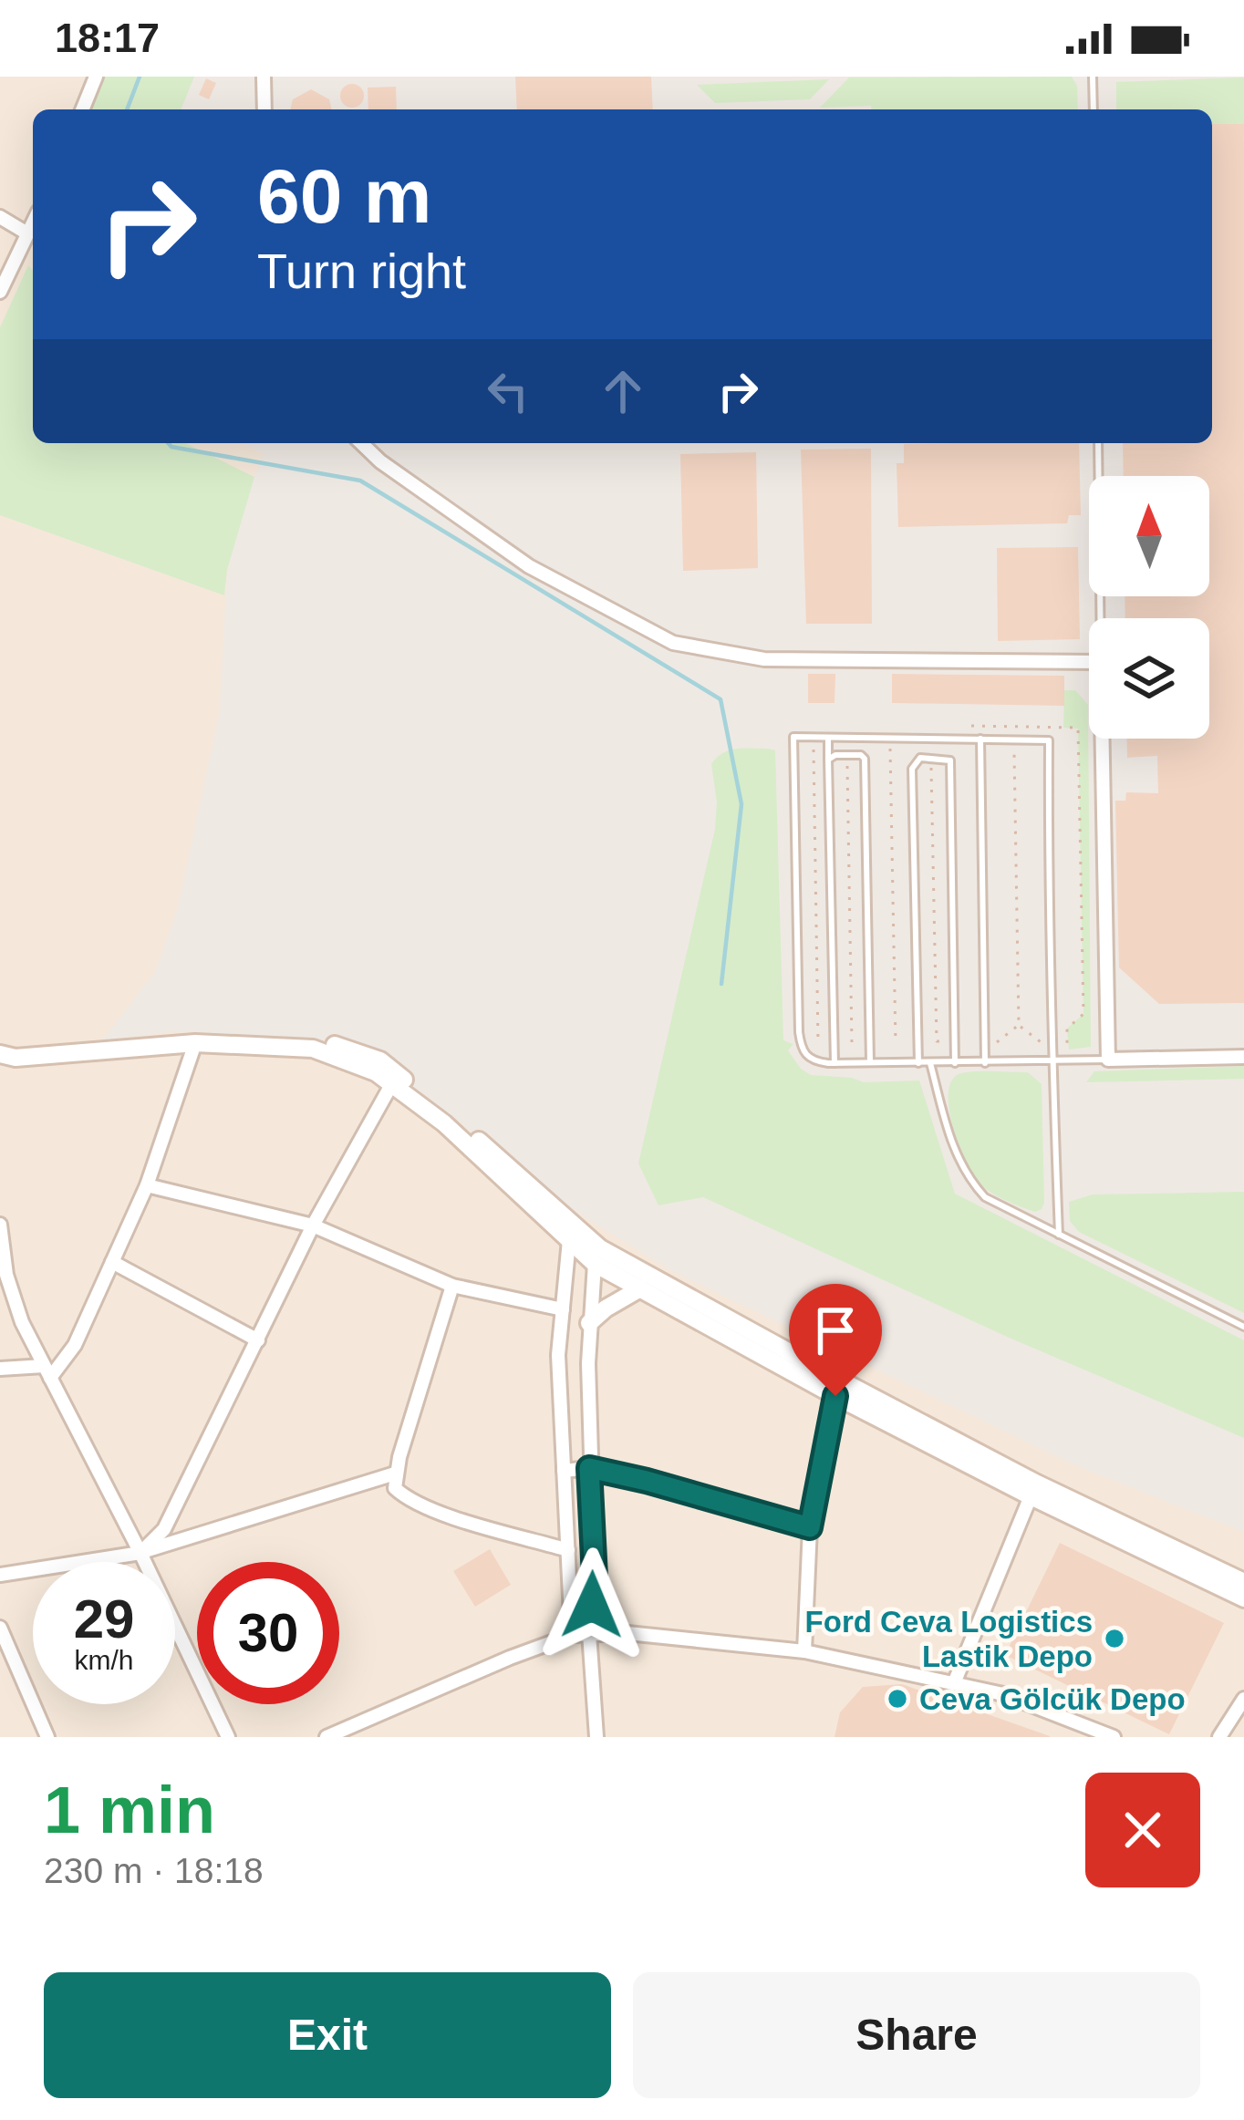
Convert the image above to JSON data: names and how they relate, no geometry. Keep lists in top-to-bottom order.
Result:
{
  "places": ["Ford Ceva Logistics Lastik Depo", "Ceva Gölcük Depo"],
  "north": "top",
  "page": {
    "status": "18:17",
    "turn": ["60 m", "Turn right"],
    "speed": "29 km/h",
    "limit": "30",
    "heading": ["1 min", "230 m · 18:18"],
    "buttons": ["Exit", "Share"]
  }
}
